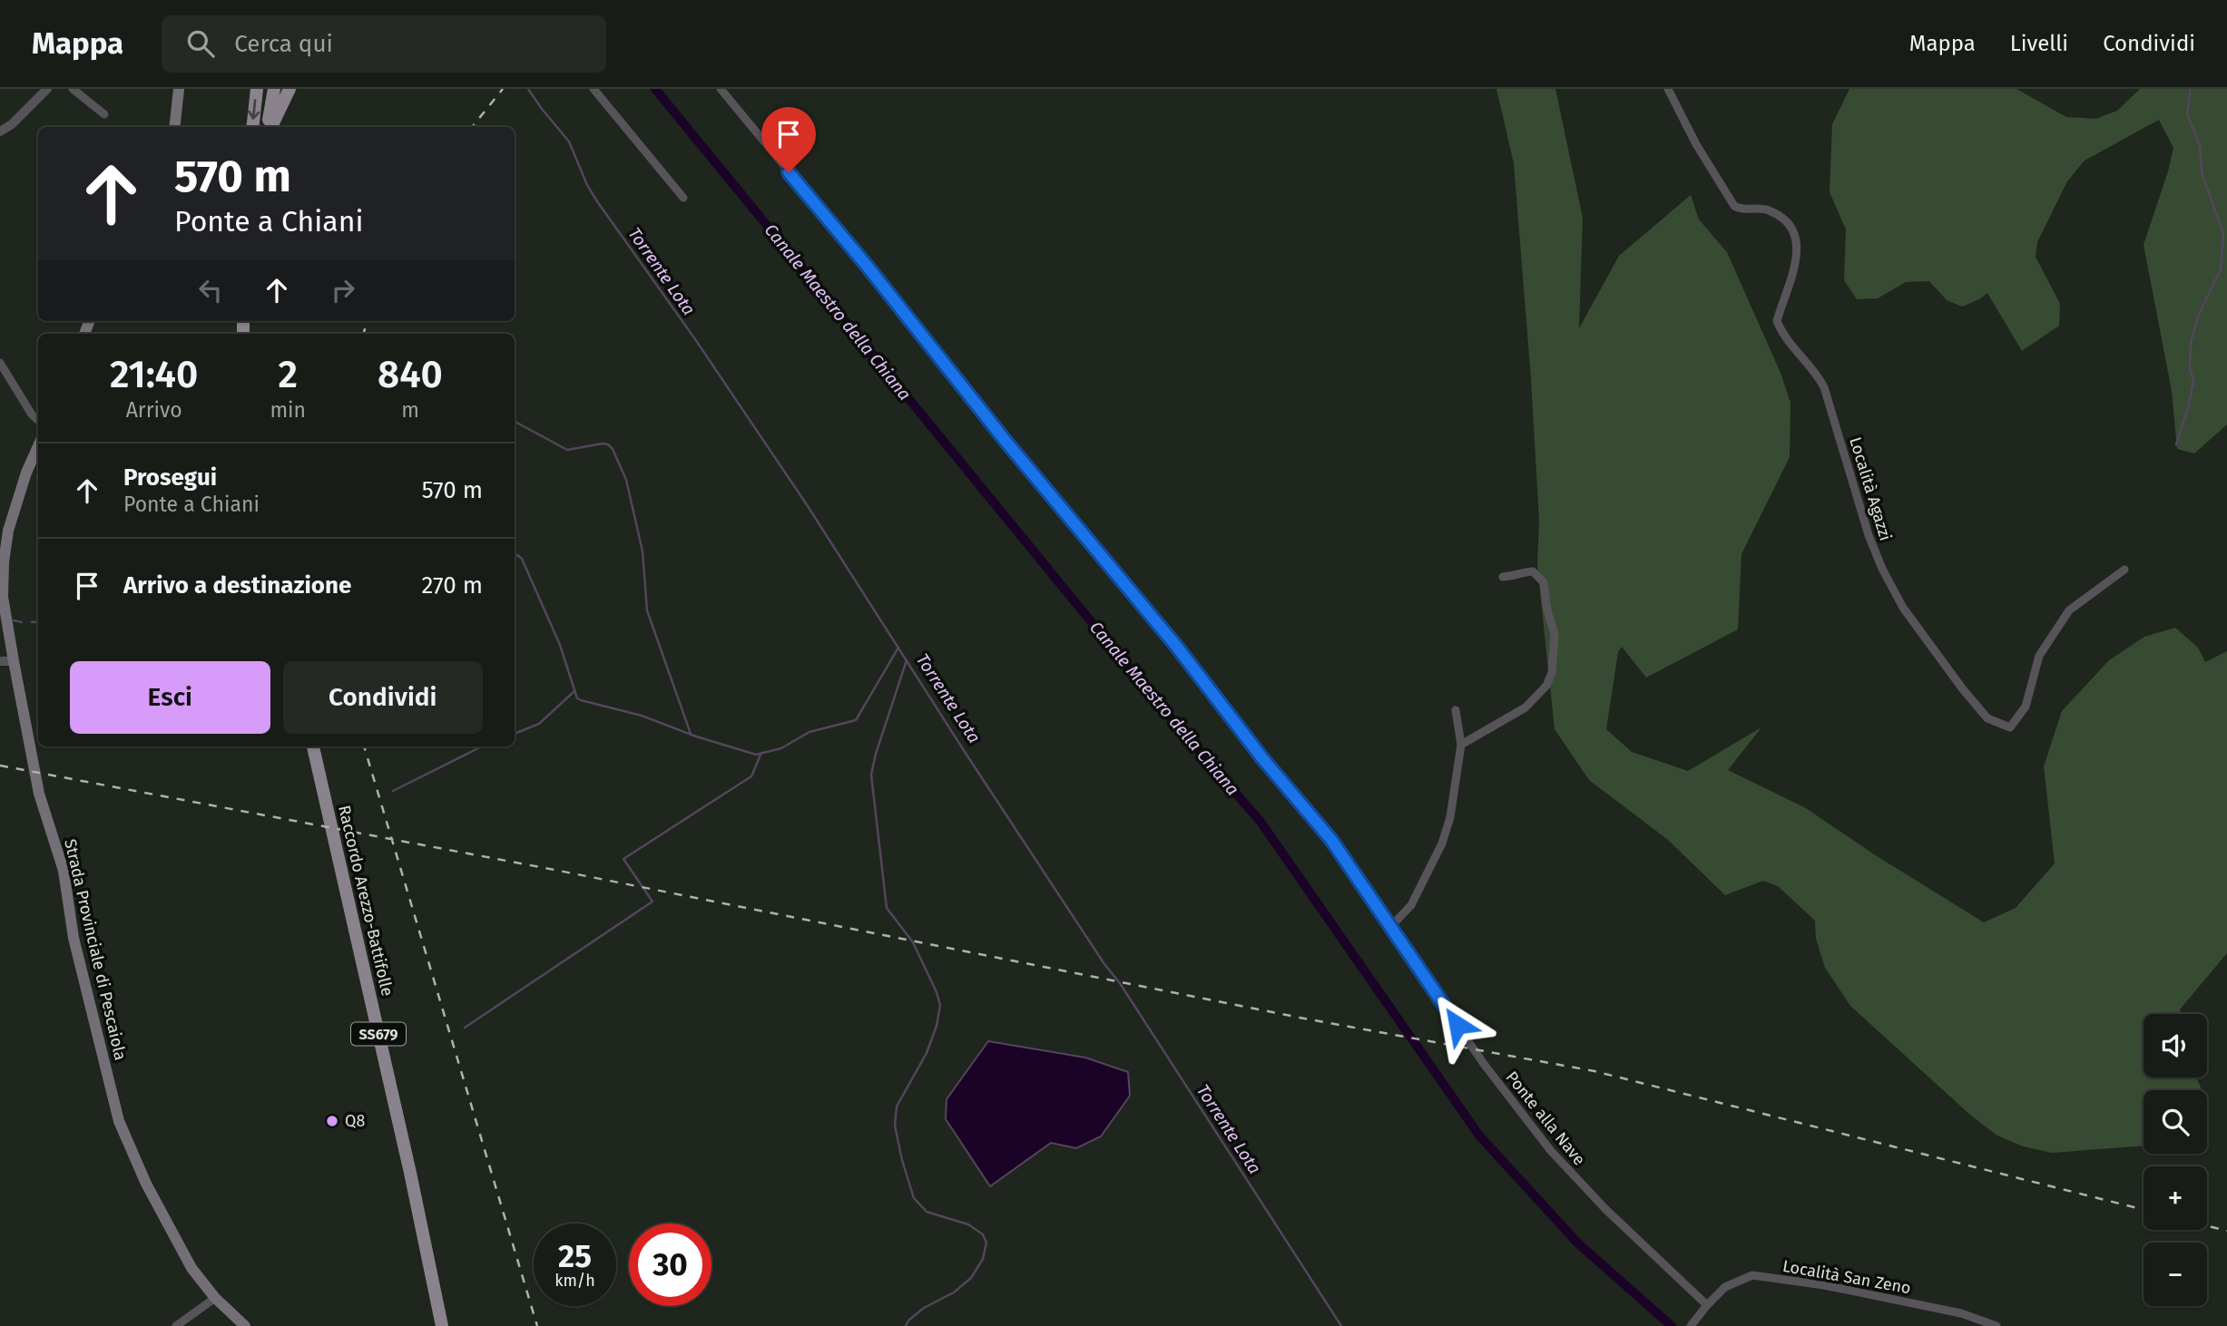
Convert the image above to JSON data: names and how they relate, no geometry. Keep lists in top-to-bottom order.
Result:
{
  "streets": {
    "main road": ["Raccordo Arezzo-Battifolle", "Strada Provinciale di Pescaiola", "SS679"],
    "street": ["Località Agazzi", "Ponte alla Nave", "Località San Zeno"]
  },
  "crossings": [
    ["Ponte alla Nave", "Località San Zeno"]
  ],
  "water": ["Torrente Lota", "Canale Maestro della Chiana"],
  "places": ["Q8"],
  "page": {
    "header": "Mappa",
    "search": "Cerca qui",
    "nav": ["Mappa", "Livelli", "Condividi"],
    "turn": ["570 m", "Ponte a Chiani"],
    "eta": [
      "21:40",
      "Arrivo",
      "2",
      "min",
      "840",
      "m"
    ],
    "list": [
      {
        "name": "Prosegui",
        "note": "Ponte a Chiani",
        "value": "570 m"
      },
      {
        "name": "Arrivo a destinazione",
        "value": "270 m"
      }
    ],
    "buttons": ["Esci", "Condividi"],
    "map_buttons": ["+", "−"],
    "speed": "25 km/h",
    "limit": "30"
  }
}
